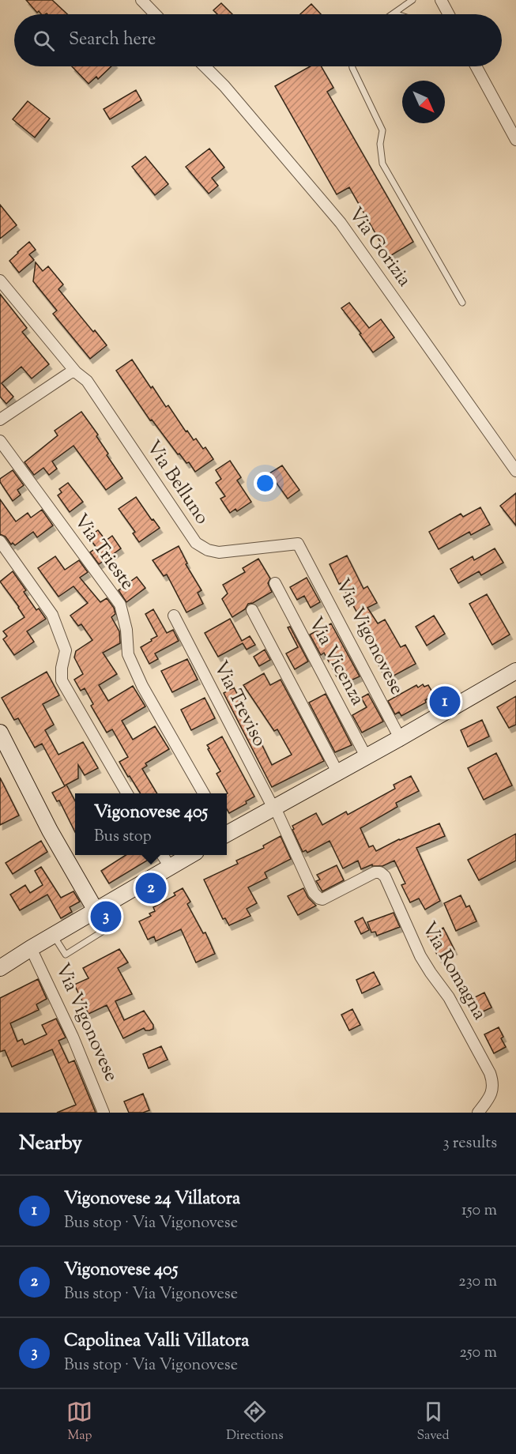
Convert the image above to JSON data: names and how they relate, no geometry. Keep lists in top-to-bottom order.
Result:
{
  "streets": {
    "main road": ["Via Vigonovese"],
    "street": [
      "Via Gorizia",
      "Via Belluno",
      "Via Trieste",
      "Via Vicenza",
      "Via Treviso",
      "Via Romagna"
    ]
  },
  "crossings": [
    ["Via Belluno", "Via Vigonovese"],
    ["Via Treviso", "Via Romagna"]
  ],
  "north": "bottom right",
  "page": {
    "search": "Search here",
    "pins": ["1", "2", "3"],
    "popup": ["Vigonovese 405", "Bus stop"],
    "heading": ["Nearby", "3 results"],
    "list": [
      {
        "mark": "1",
        "name": "Vigonovese 24 Villatora",
        "note": "Bus stop · Via Vigonovese",
        "value": "150 m"
      },
      {
        "mark": "2",
        "name": "Vigonovese 405",
        "note": "Bus stop · Via Vigonovese",
        "value": "230 m"
      },
      {
        "mark": "3",
        "name": "Capolinea Valli Villatora",
        "note": "Bus stop · Via Vigonovese",
        "value": "250 m"
      }
    ],
    "nav": ["Map", "Directions", "Saved"]
  }
}
